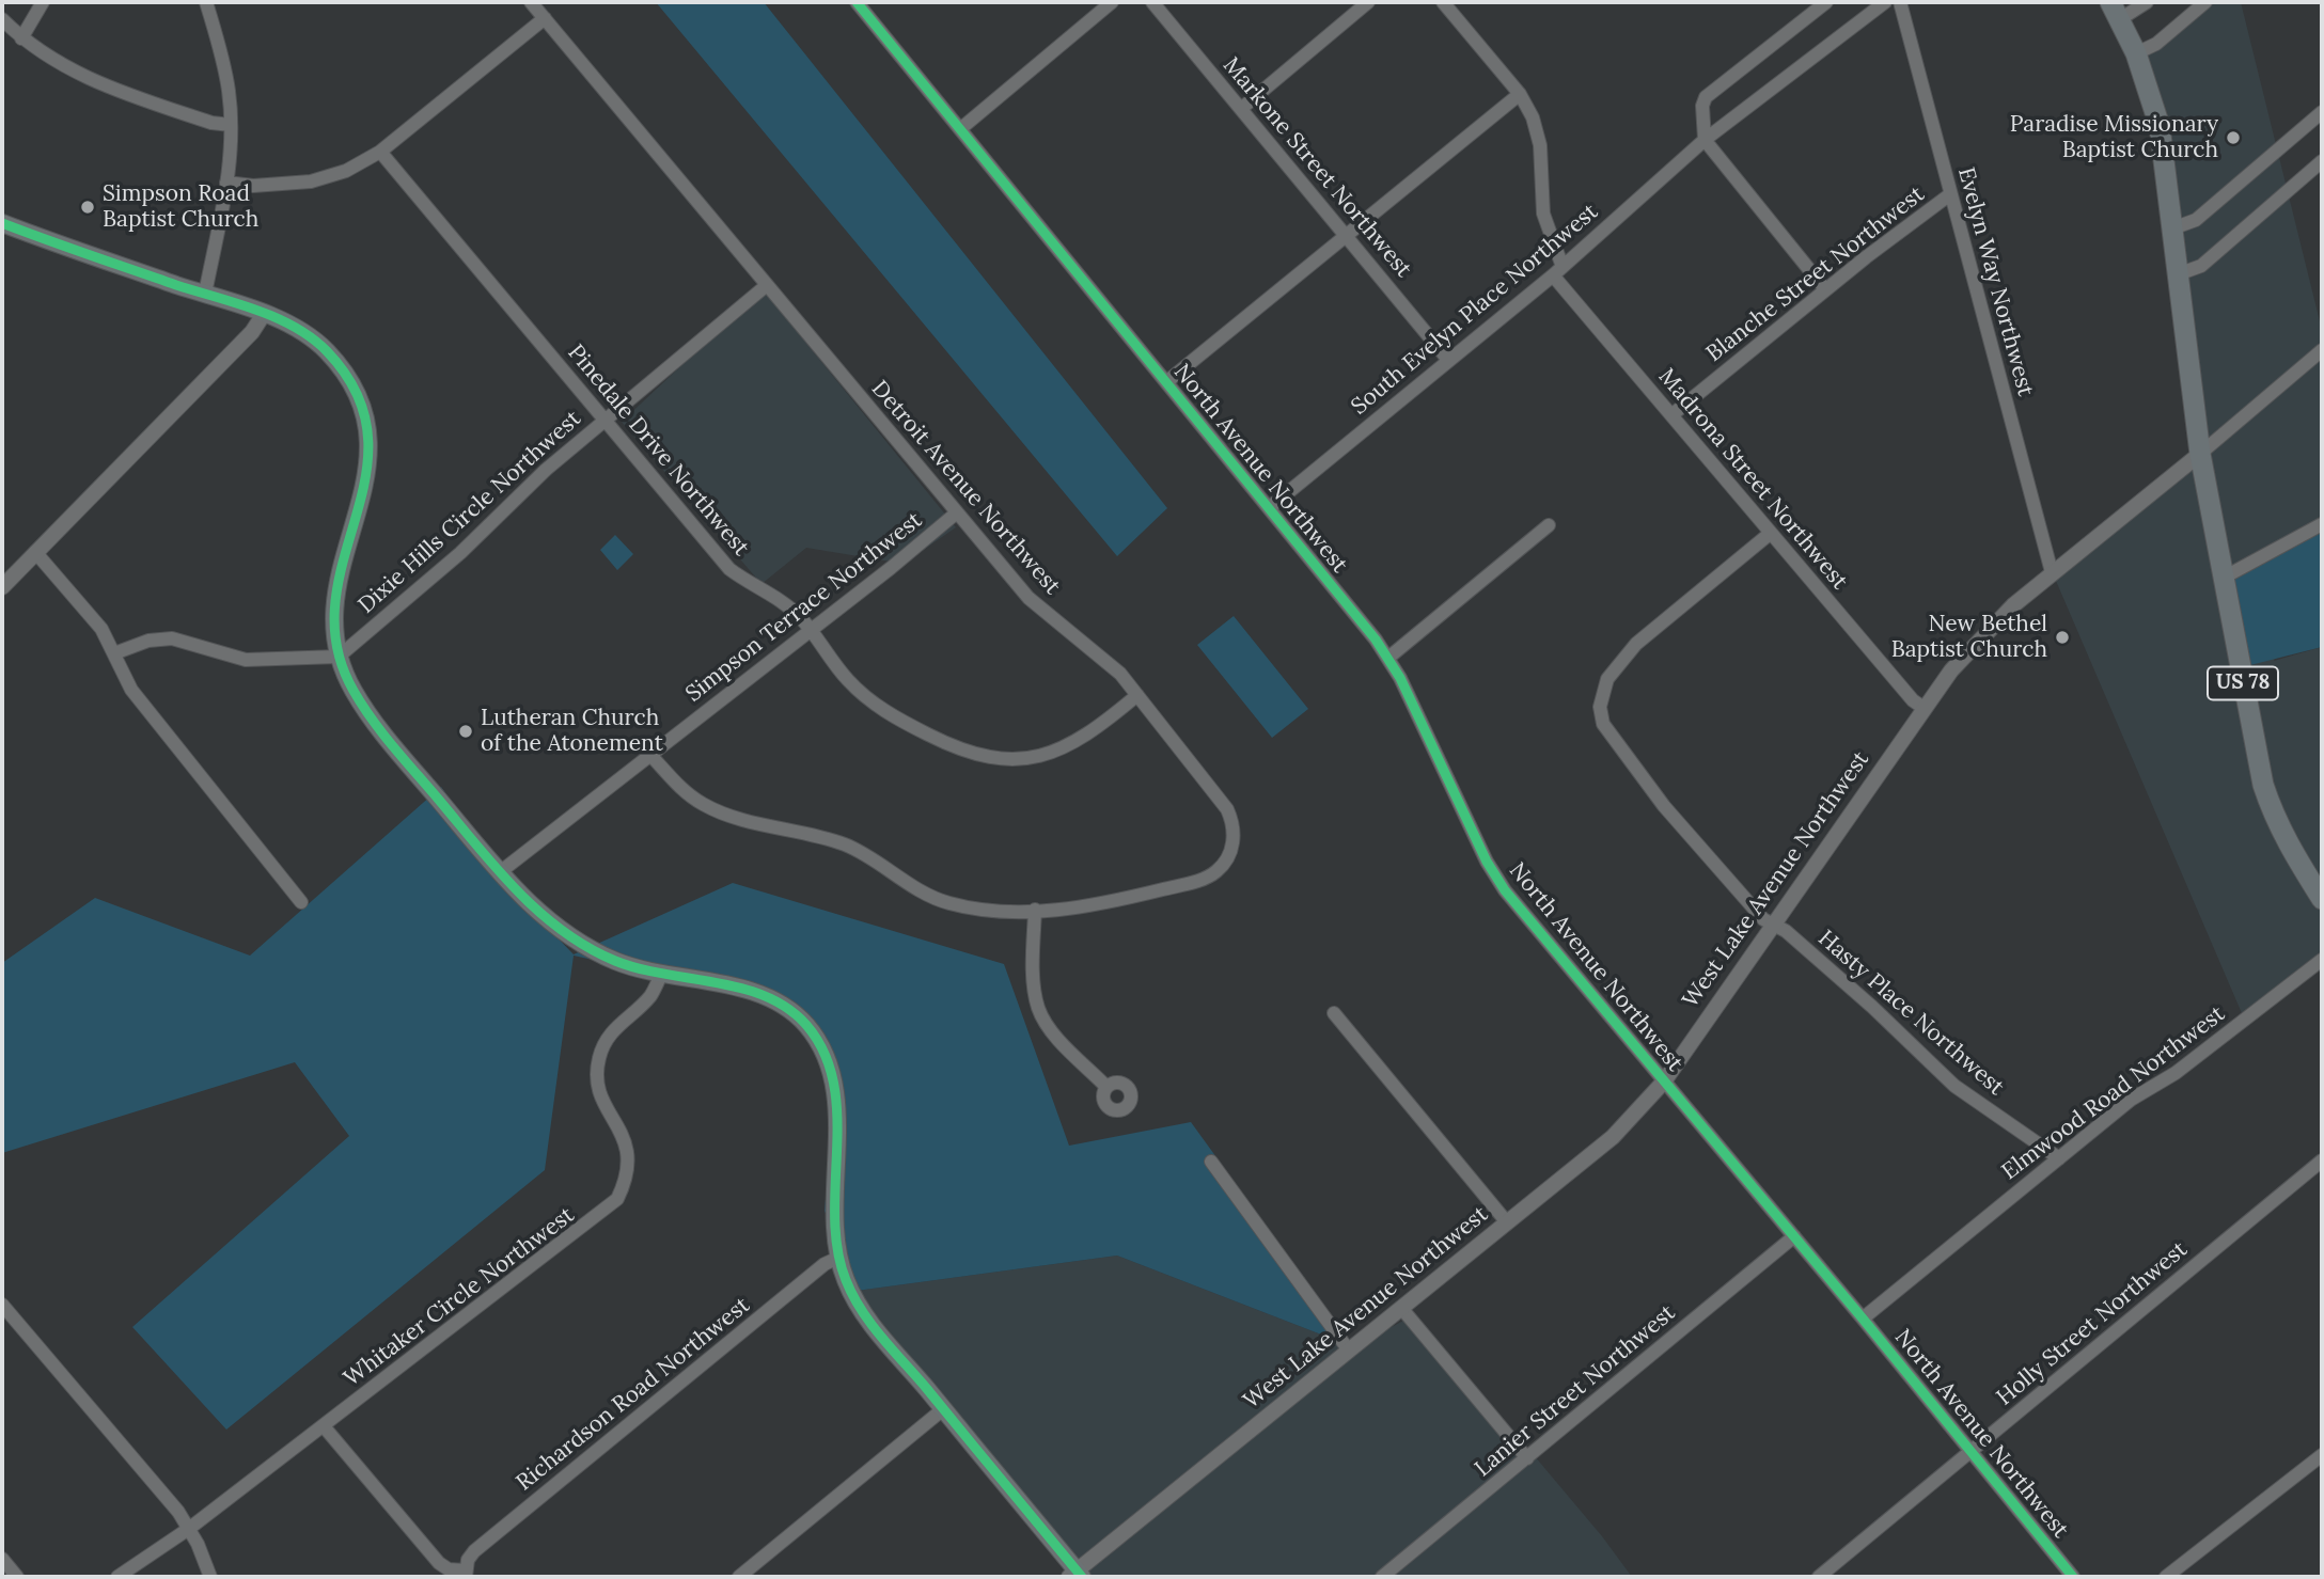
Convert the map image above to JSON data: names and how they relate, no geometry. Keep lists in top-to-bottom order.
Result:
{
  "streets": {
    "main road": ["US 78"],
    "street": [
      "Markone Street Northwest",
      "Blanche Street Northwest",
      "Evelyn Way Northwest",
      "South Evelyn Place Northwest",
      "Pinedale Drive Northwest",
      "North Avenue Northwest",
      "Madrona Street Northwest",
      "Detroit Avenue Northwest",
      "Dixie Hills Circle Northwest",
      "Simpson Terrace Northwest",
      "West Lake Avenue Northwest",
      "Hasty Place Northwest",
      "Elmwood Road Northwest",
      "Whitaker Circle Northwest",
      "Holly Street Northwest",
      "Lanier Street Northwest",
      "Richardson Road Northwest"
    ]
  },
  "crossings": [
    ["Markone Street Northwest", "South Evelyn Place Northwest"],
    ["Blanche Street Northwest", "Evelyn Way Northwest"],
    ["Blanche Street Northwest", "Madrona Street Northwest"],
    ["Evelyn Way Northwest", "West Lake Avenue Northwest"],
    ["South Evelyn Place Northwest", "North Avenue Northwest"],
    ["South Evelyn Place Northwest", "Madrona Street Northwest"],
    ["Pinedale Drive Northwest", "Detroit Avenue Northwest"],
    ["Pinedale Drive Northwest", "Dixie Hills Circle Northwest"],
    ["Pinedale Drive Northwest", "Simpson Terrace Northwest"],
    ["North Avenue Northwest", "West Lake Avenue Northwest"],
    ["North Avenue Northwest", "Elmwood Road Northwest"],
    ["North Avenue Northwest", "Holly Street Northwest"],
    ["North Avenue Northwest", "Lanier Street Northwest"],
    ["Madrona Street Northwest", "West Lake Avenue Northwest"],
    ["Madrona Street Northwest", "Hasty Place Northwest"],
    ["Detroit Avenue Northwest", "Dixie Hills Circle Northwest"],
    ["Detroit Avenue Northwest", "Simpson Terrace Northwest"],
    ["US 78", "West Lake Avenue Northwest"],
    ["West Lake Avenue Northwest", "Hasty Place Northwest"],
    ["Hasty Place Northwest", "Elmwood Road Northwest"]
  ],
  "places": [
    "Paradise Missionary Baptist Church",
    "Simpson Road Baptist Church",
    "New Bethel Baptist Church",
    "Lutheran Church of the Atonement"
  ]
}
